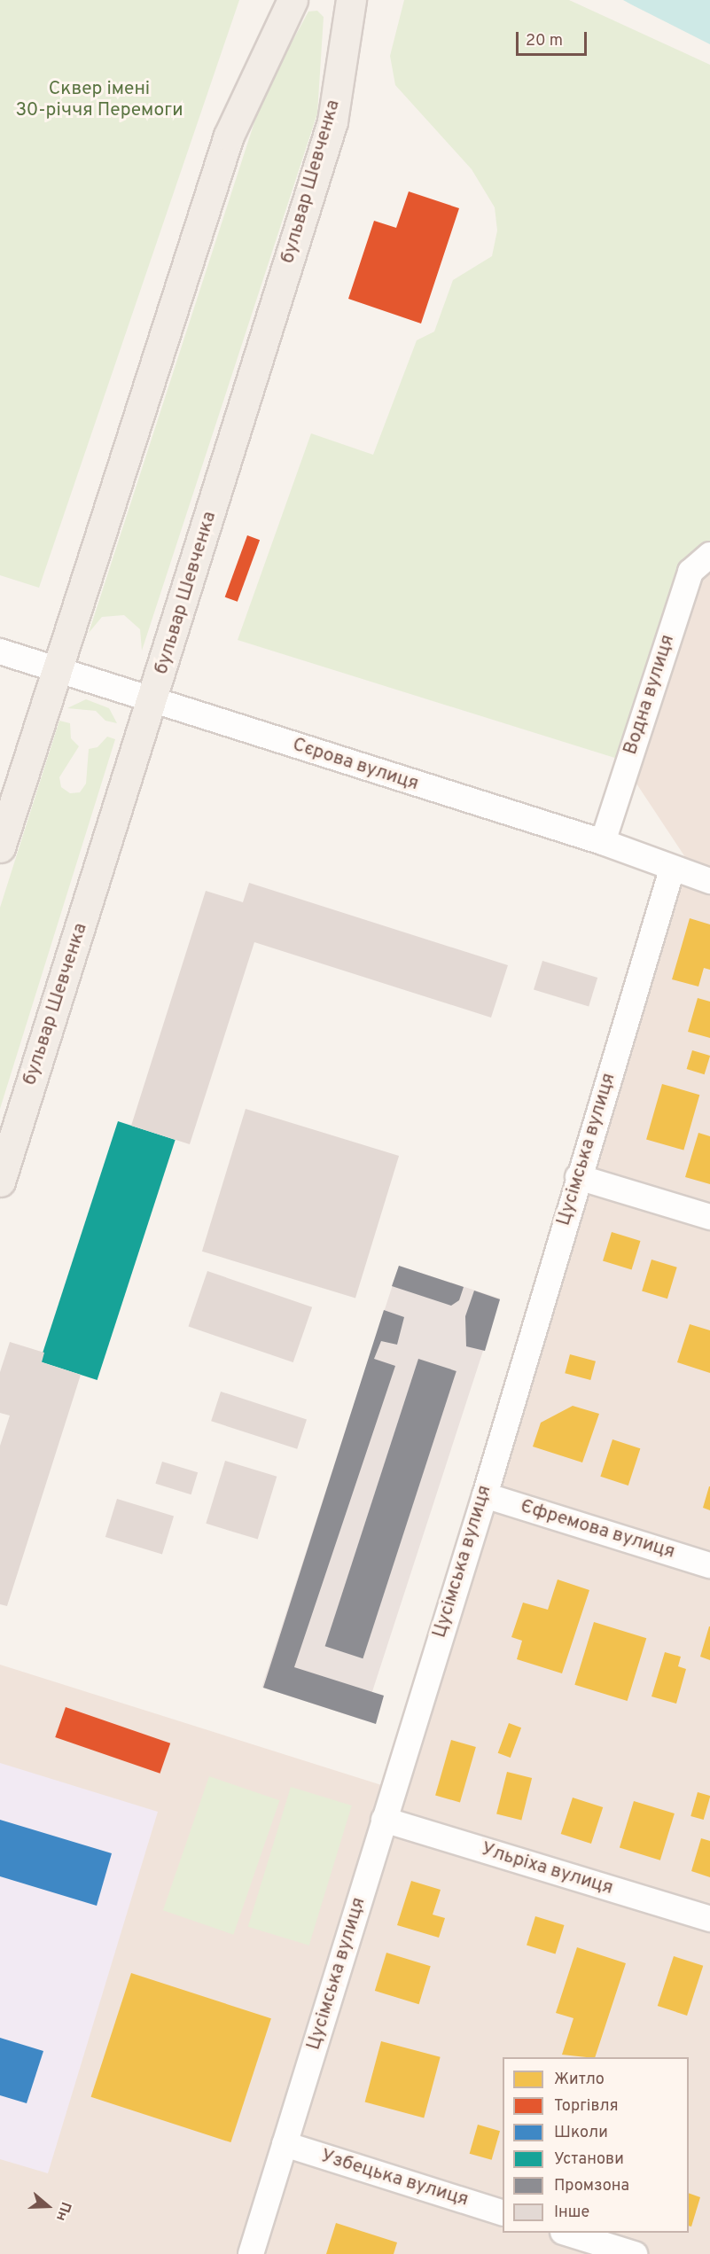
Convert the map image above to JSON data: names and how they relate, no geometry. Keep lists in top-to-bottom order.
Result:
{
  "streets": {
    "main road": ["бульвар Шевченка"],
    "street": [
      "Водна вулиця",
      "Сєрова вулиця",
      "Цусімська вулиця",
      "Єфремова вулиця",
      "Ульріха вулиця",
      "Узбецька вулиця"
    ]
  },
  "crossings": [
    ["бульвар Шевченка", "Сєрова вулиця"],
    ["Водна вулиця", "Сєрова вулиця"],
    ["Сєрова вулиця", "Цусімська вулиця"],
    ["Цусімська вулиця", "Єфремова вулиця"],
    ["Цусімська вулиця", "Ульріха вулиця"],
    ["Цусімська вулиця", "Узбецька вулиця"]
  ],
  "parks": ["Сквер імені 30-річчя Перемоги"],
  "legend": [
    "Житло",
    "Торгівля",
    "Школи",
    "Установи",
    "Промзона",
    "Інше"
  ],
  "scale_bar": "20 m",
  "north": "right"
}
